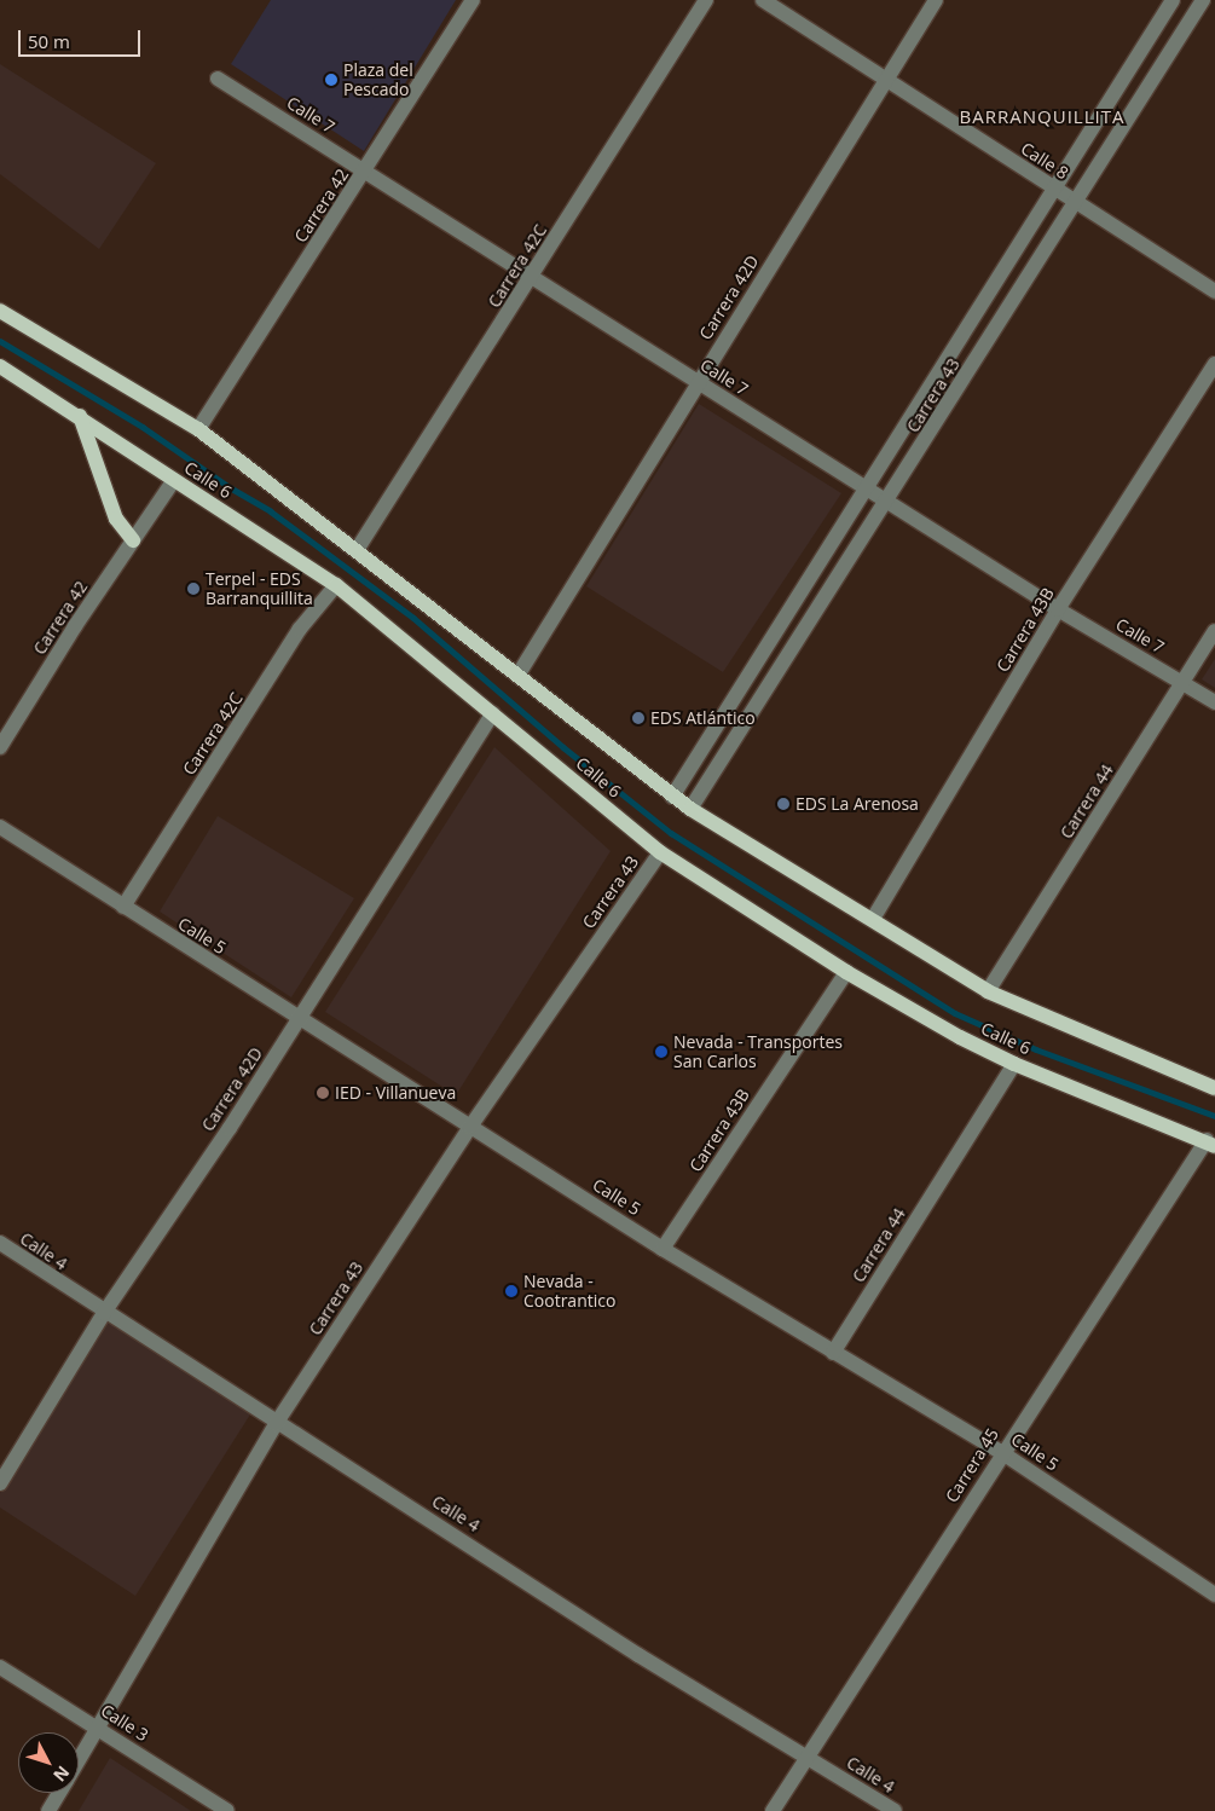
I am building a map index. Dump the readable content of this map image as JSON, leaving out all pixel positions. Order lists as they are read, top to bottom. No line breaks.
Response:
{"streets":{"main road":["Calle 6"],"street":["Calle 7","Calle 8","Carrera 42","Carrera 42C","Carrera 42D","Carrera 43","Carrera 43B","Carrera 44","Calle 5","Calle 4","Carrera 45","Calle 3"]},"crossings":[["Calle 7","Carrera 42"],["Calle 7","Carrera 42C"],["Calle 7","Carrera 42D"],["Calle 7","Carrera 43"],["Calle 7","Carrera 43B"],["Calle 7","Carrera 44"],["Calle 8","Carrera 42D"],["Calle 8","Carrera 43"],["Carrera 42","Calle 6"],["Carrera 42C","Calle 6"],["Carrera 42C","Calle 5"],["Carrera 42D","Calle 6"],["Carrera 42D","Calle 5"],["Carrera 42D","Calle 4"],["Carrera 43","Calle 6"],["Carrera 43","Calle 5"],["Carrera 43","Calle 4"],["Carrera 43","Calle 3"],["Calle 6","Carrera 43B"],["Calle 6","Carrera 44"],["Calle 6","Carrera 45"],["Carrera 43B","Calle 5"],["Carrera 44","Calle 5"],["Calle 5","Carrera 45"],["Calle 4","Carrera 45"]],"districts":["BARRANQUILLITA"],"places":["Plaza del Pescado","Terpel - EDS Barranquillita","EDS Atlántico","EDS La Arenosa","Nevada - Transportes San Carlos","IED - Villanueva","Nevada - Cootrantico"],"scale_bar":"50 m","north":"bottom right"}
